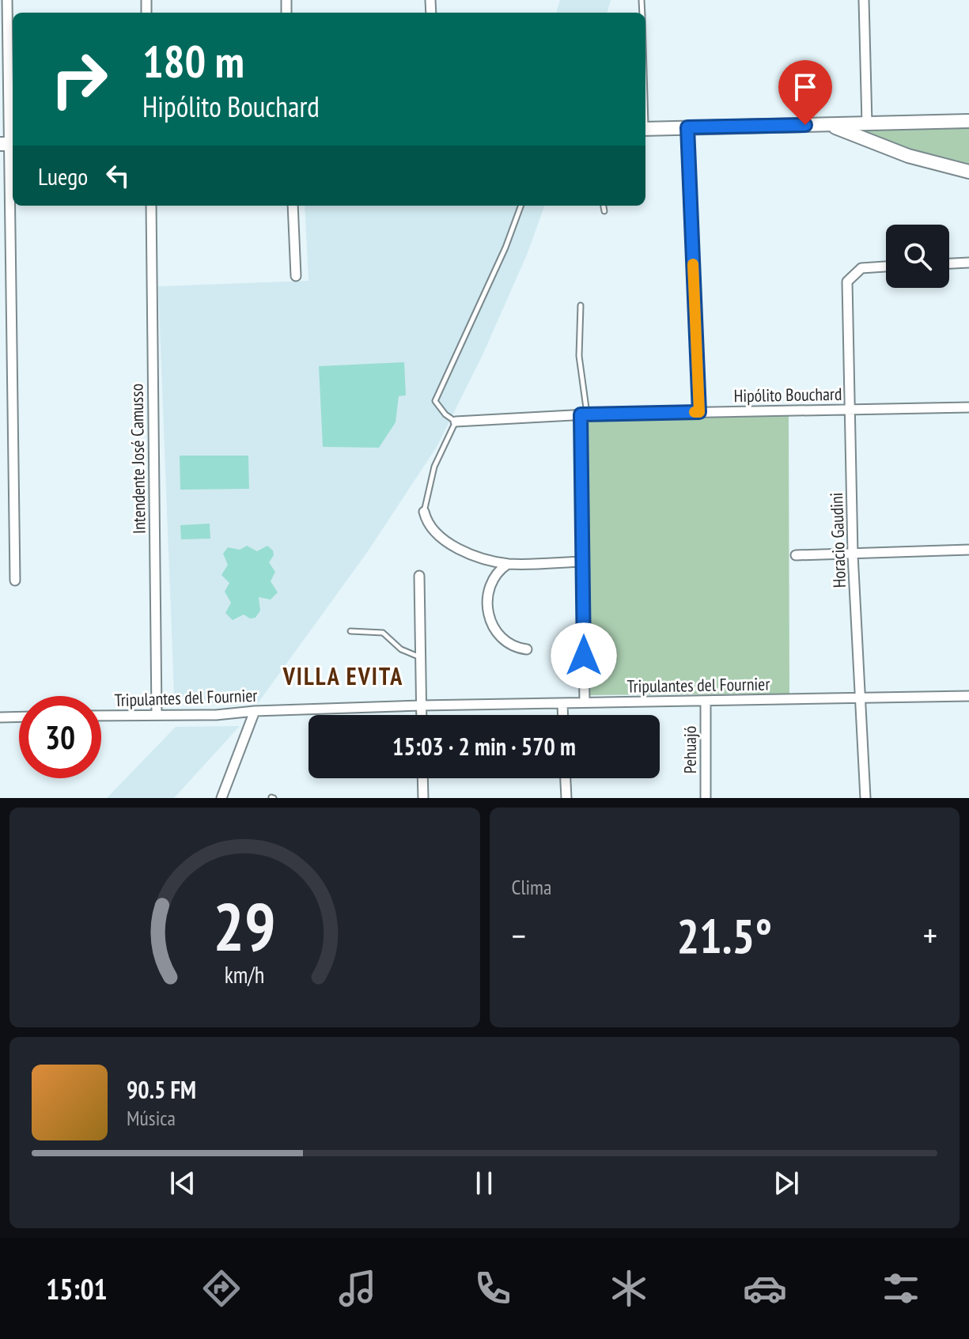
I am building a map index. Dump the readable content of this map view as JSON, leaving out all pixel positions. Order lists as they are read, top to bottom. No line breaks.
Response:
{"streets":{"street":["Hipólito Bouchard","Intendente José Camusso","Horacio Gaudini","Tripulantes del Fournier","Pehuajó"]},"crossings":[["Hipólito Bouchard","Horacio Gaudini"],["Intendente José Camusso","Tripulantes del Fournier"],["Horacio Gaudini","Tripulantes del Fournier"],["Tripulantes del Fournier","Pehuajó"]],"districts":["VILLA EVITA"],"page":{"turn":["180 m","Hipólito Bouchard"],"then":"Luego","limit":"30","trip":"15:03 · 2 min · 570 m","tile":"Clima","heat":["−","21.5°","+"],"song":["90.5 FM","Música"],"tabs":"15:01","gauge":["29","km/h"]}}
